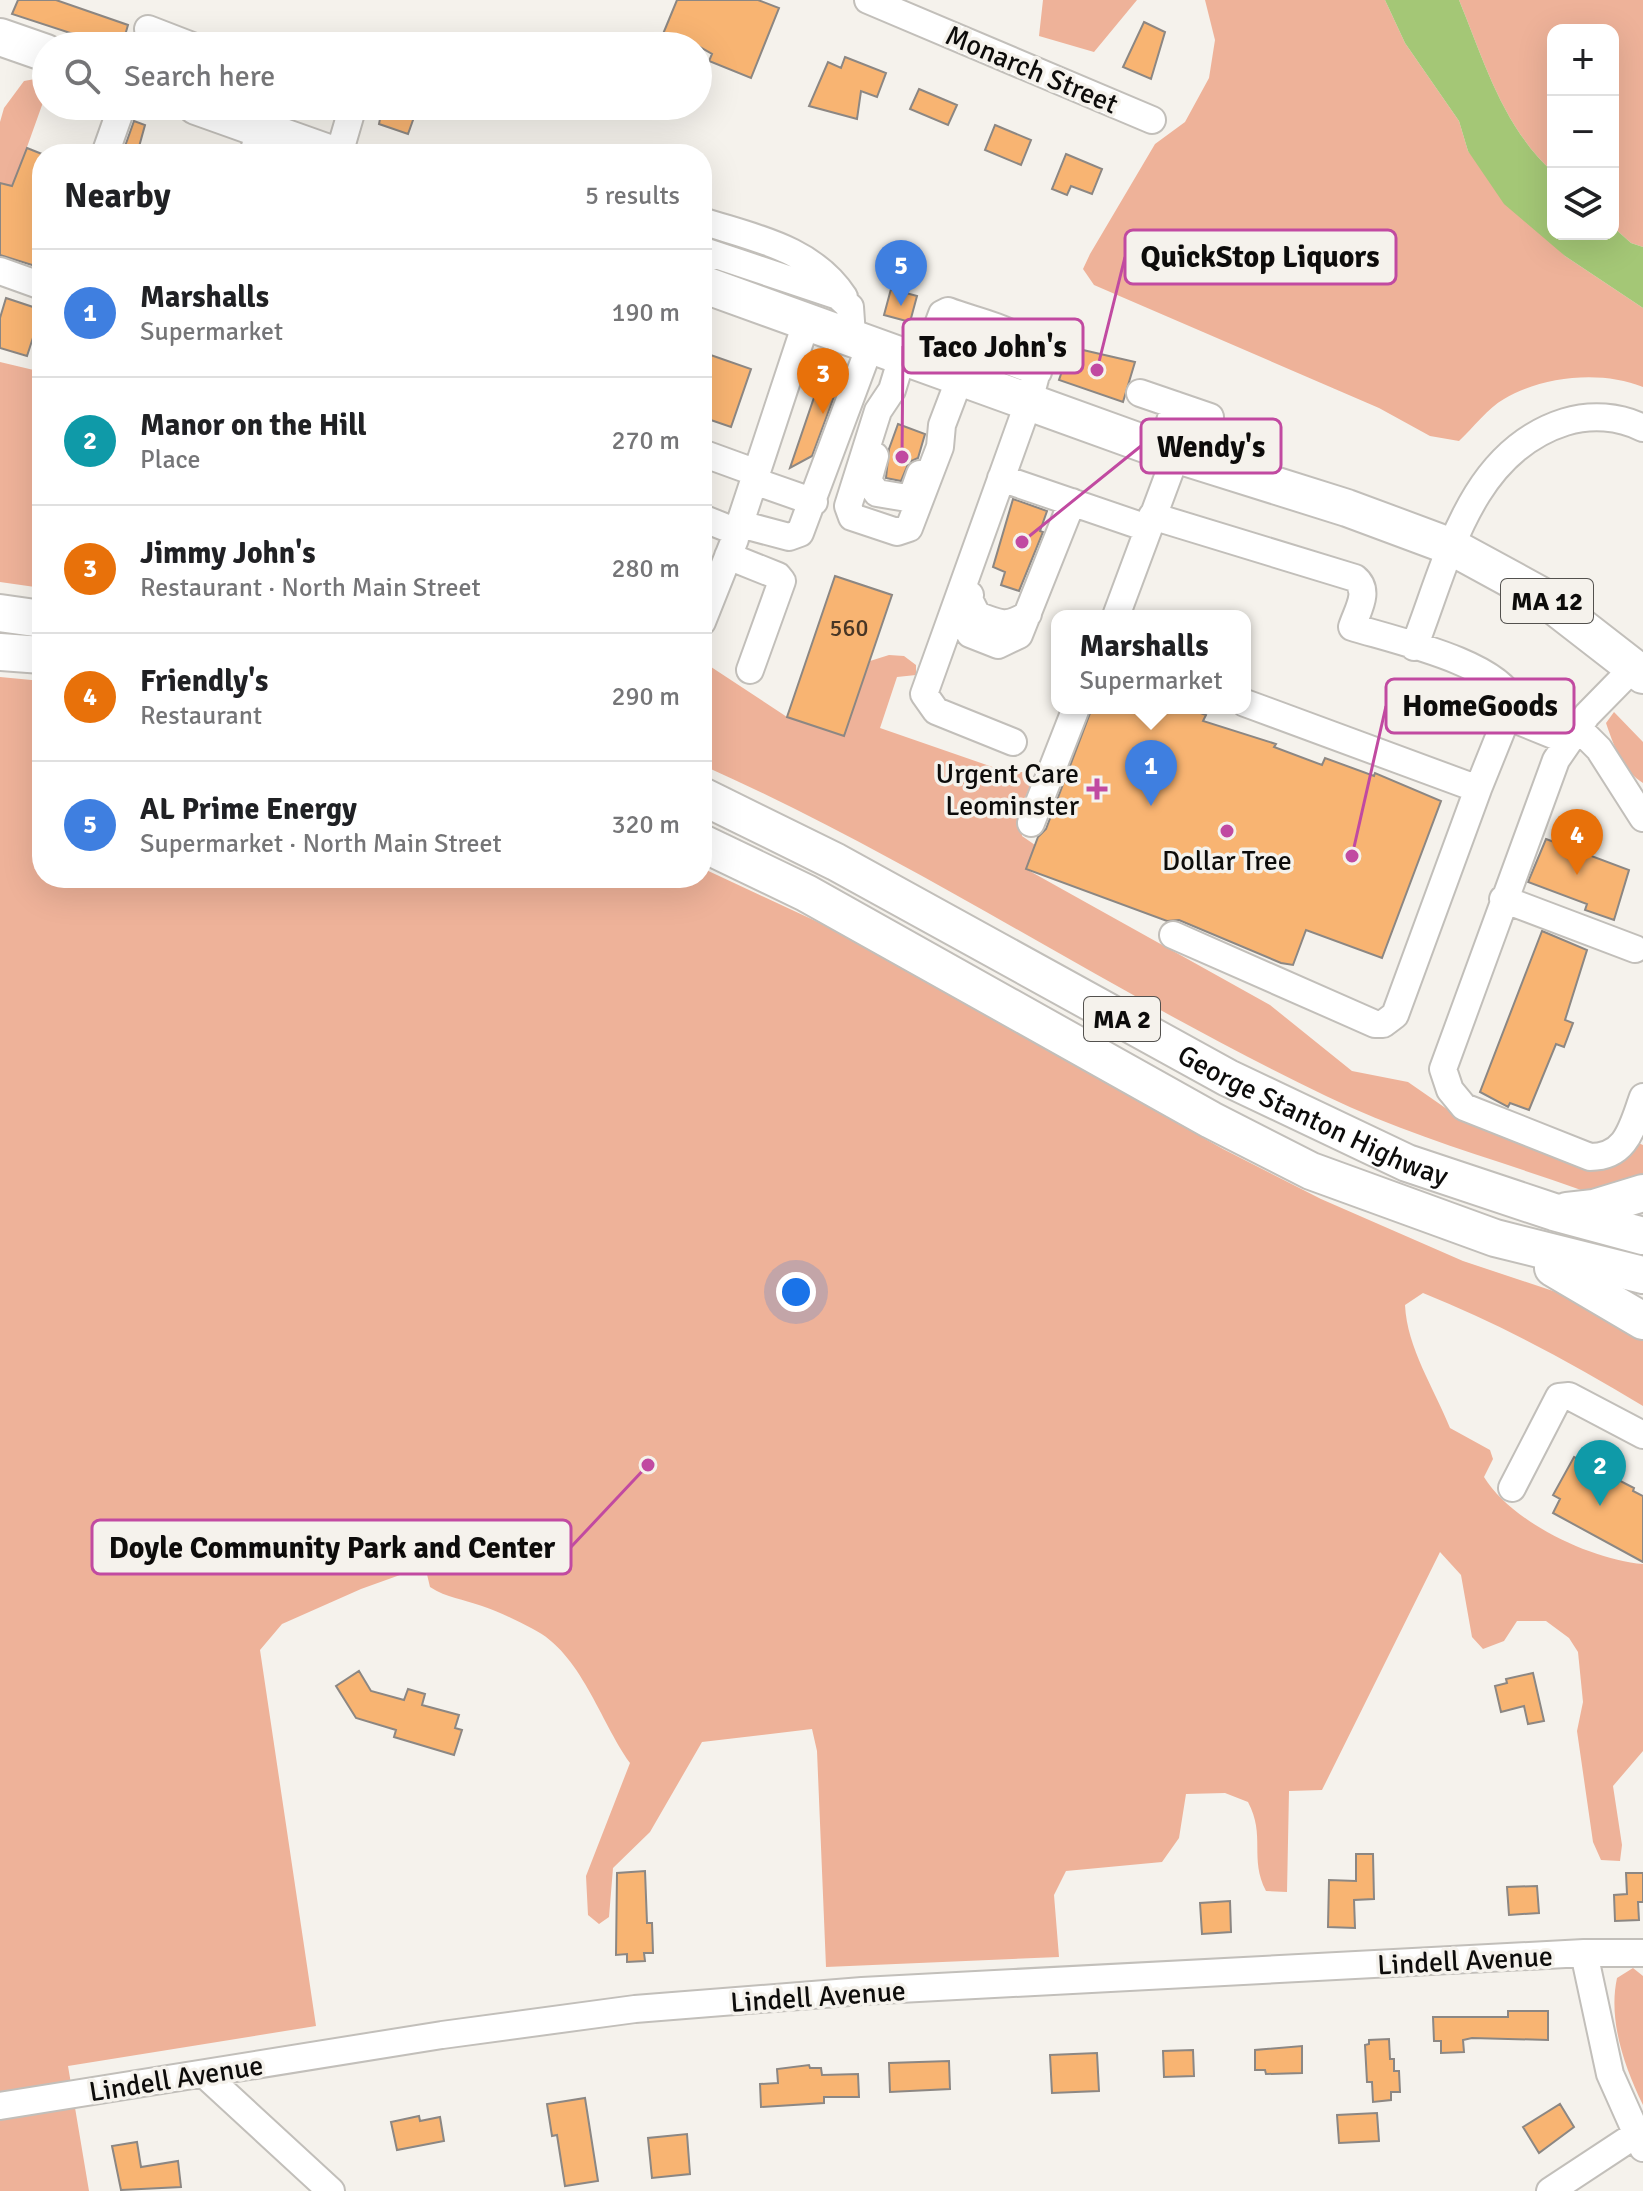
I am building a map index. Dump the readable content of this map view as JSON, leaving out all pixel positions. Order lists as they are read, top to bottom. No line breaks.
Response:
{"streets":{"highway":["MA 12","MA 2","George Stanton Highway"],"street":["Monarch Street","Lindell Avenue"]},"places":{"other":["QuickStop Liquors","Taco John's","Wendy's","Dollar Tree","HomeGoods","Doyle Community Park and Center"],"health":["Urgent Care Leominster"]},"house_numbers":["560"],"page":{"map_buttons":["+","−"],"search":"Search here","heading":["Nearby","5 results"],"pins":["5","3","1","4","2"],"list":[{"mark":"1","name":"Marshalls","note":"Supermarket","value":"190 m"},{"mark":"2","name":"Manor on the Hill","note":"Place","value":"270 m"},{"mark":"3","name":"Jimmy John's","note":"Restaurant · North Main Street","value":"280 m"},{"mark":"4","name":"Friendly's","note":"Restaurant","value":"290 m"},{"mark":"5","name":"AL Prime Energy","note":"Supermarket · North Main Street","value":"320 m"}],"popup":["Marshalls","Supermarket"]}}
